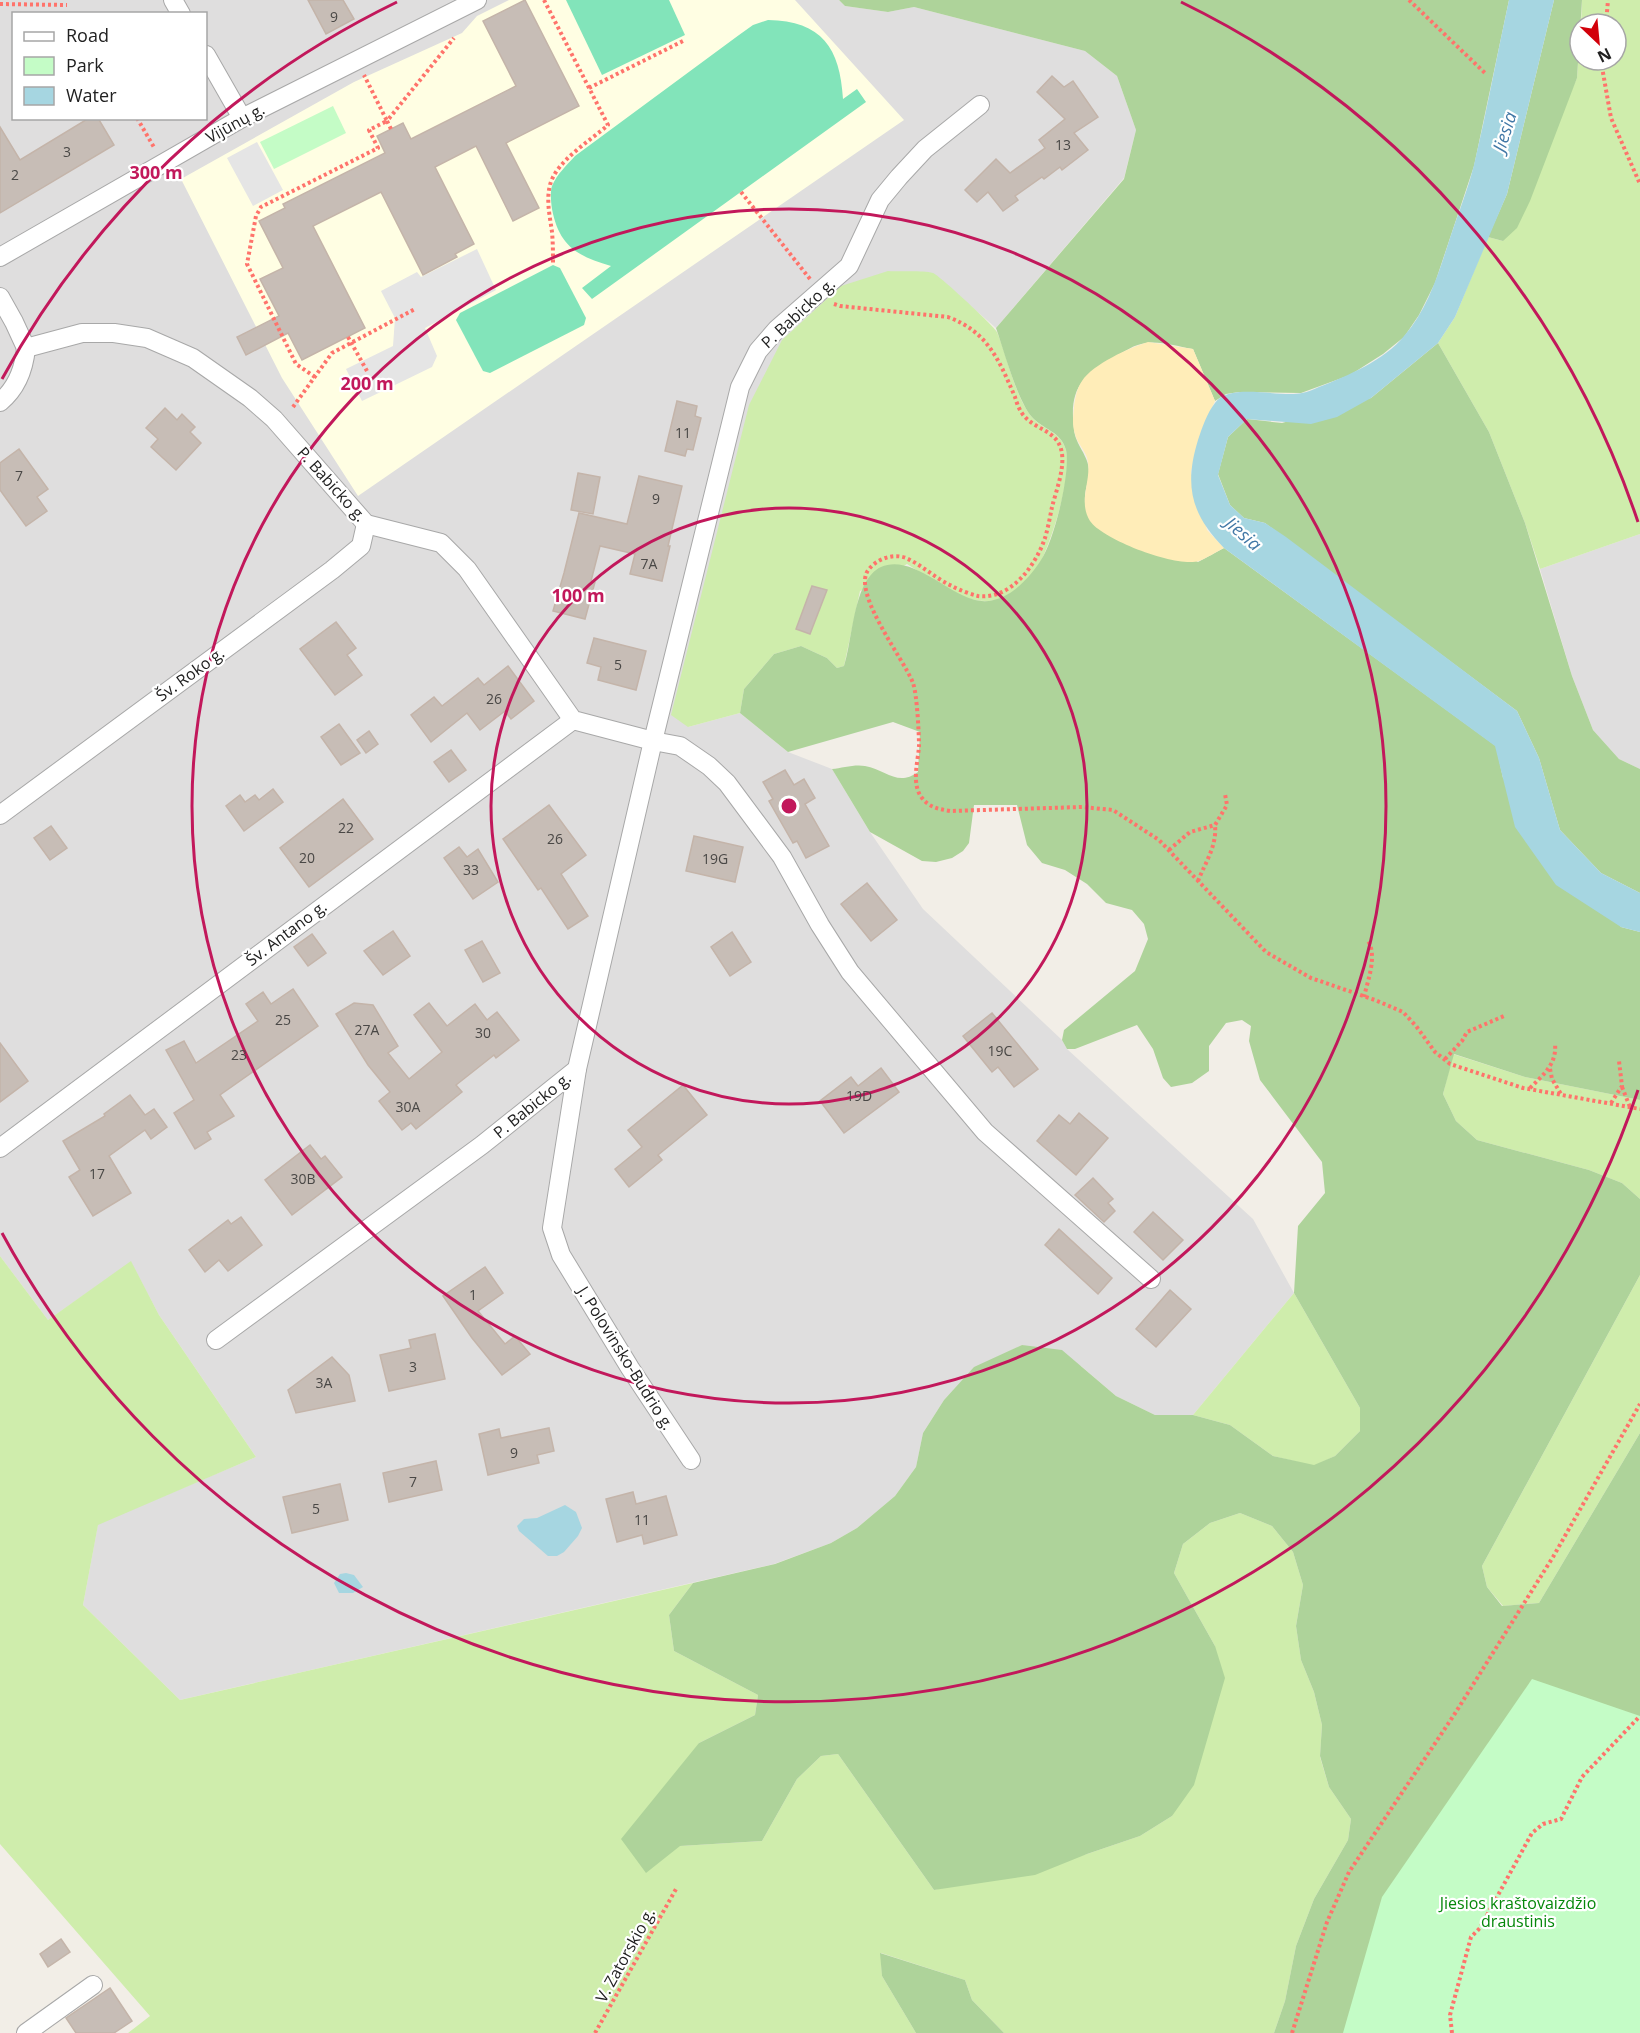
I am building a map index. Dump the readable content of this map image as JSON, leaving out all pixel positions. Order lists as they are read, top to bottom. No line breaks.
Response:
{"streets":{"street":["Vijūnų g.","P. Babicko g.","Šv. Roko g.","Šv. Antano g.","J. Polovinsko-Budrio g."],"path":["V. Zatorskio g."]},"crossings":[["P. Babicko g.","Šv. Roko g."],["P. Babicko g.","Šv. Antano g."],["P. Babicko g.","J. Polovinsko-Budrio g."]],"water":["Jiesia"],"parks":["Jiesios kraštovaizdžio draustinis"],"house_numbers":["9","13","3","2","11","7","9","7A","5","26","22","26","20","19G","33","25","27A","30","19C","23","19D","30A","17","30B","1","3","3A","9","7","5","11"],"legend":["Road","Park","Water"],"north":"bottom right","rings":["300 m","200 m","100 m"]}
